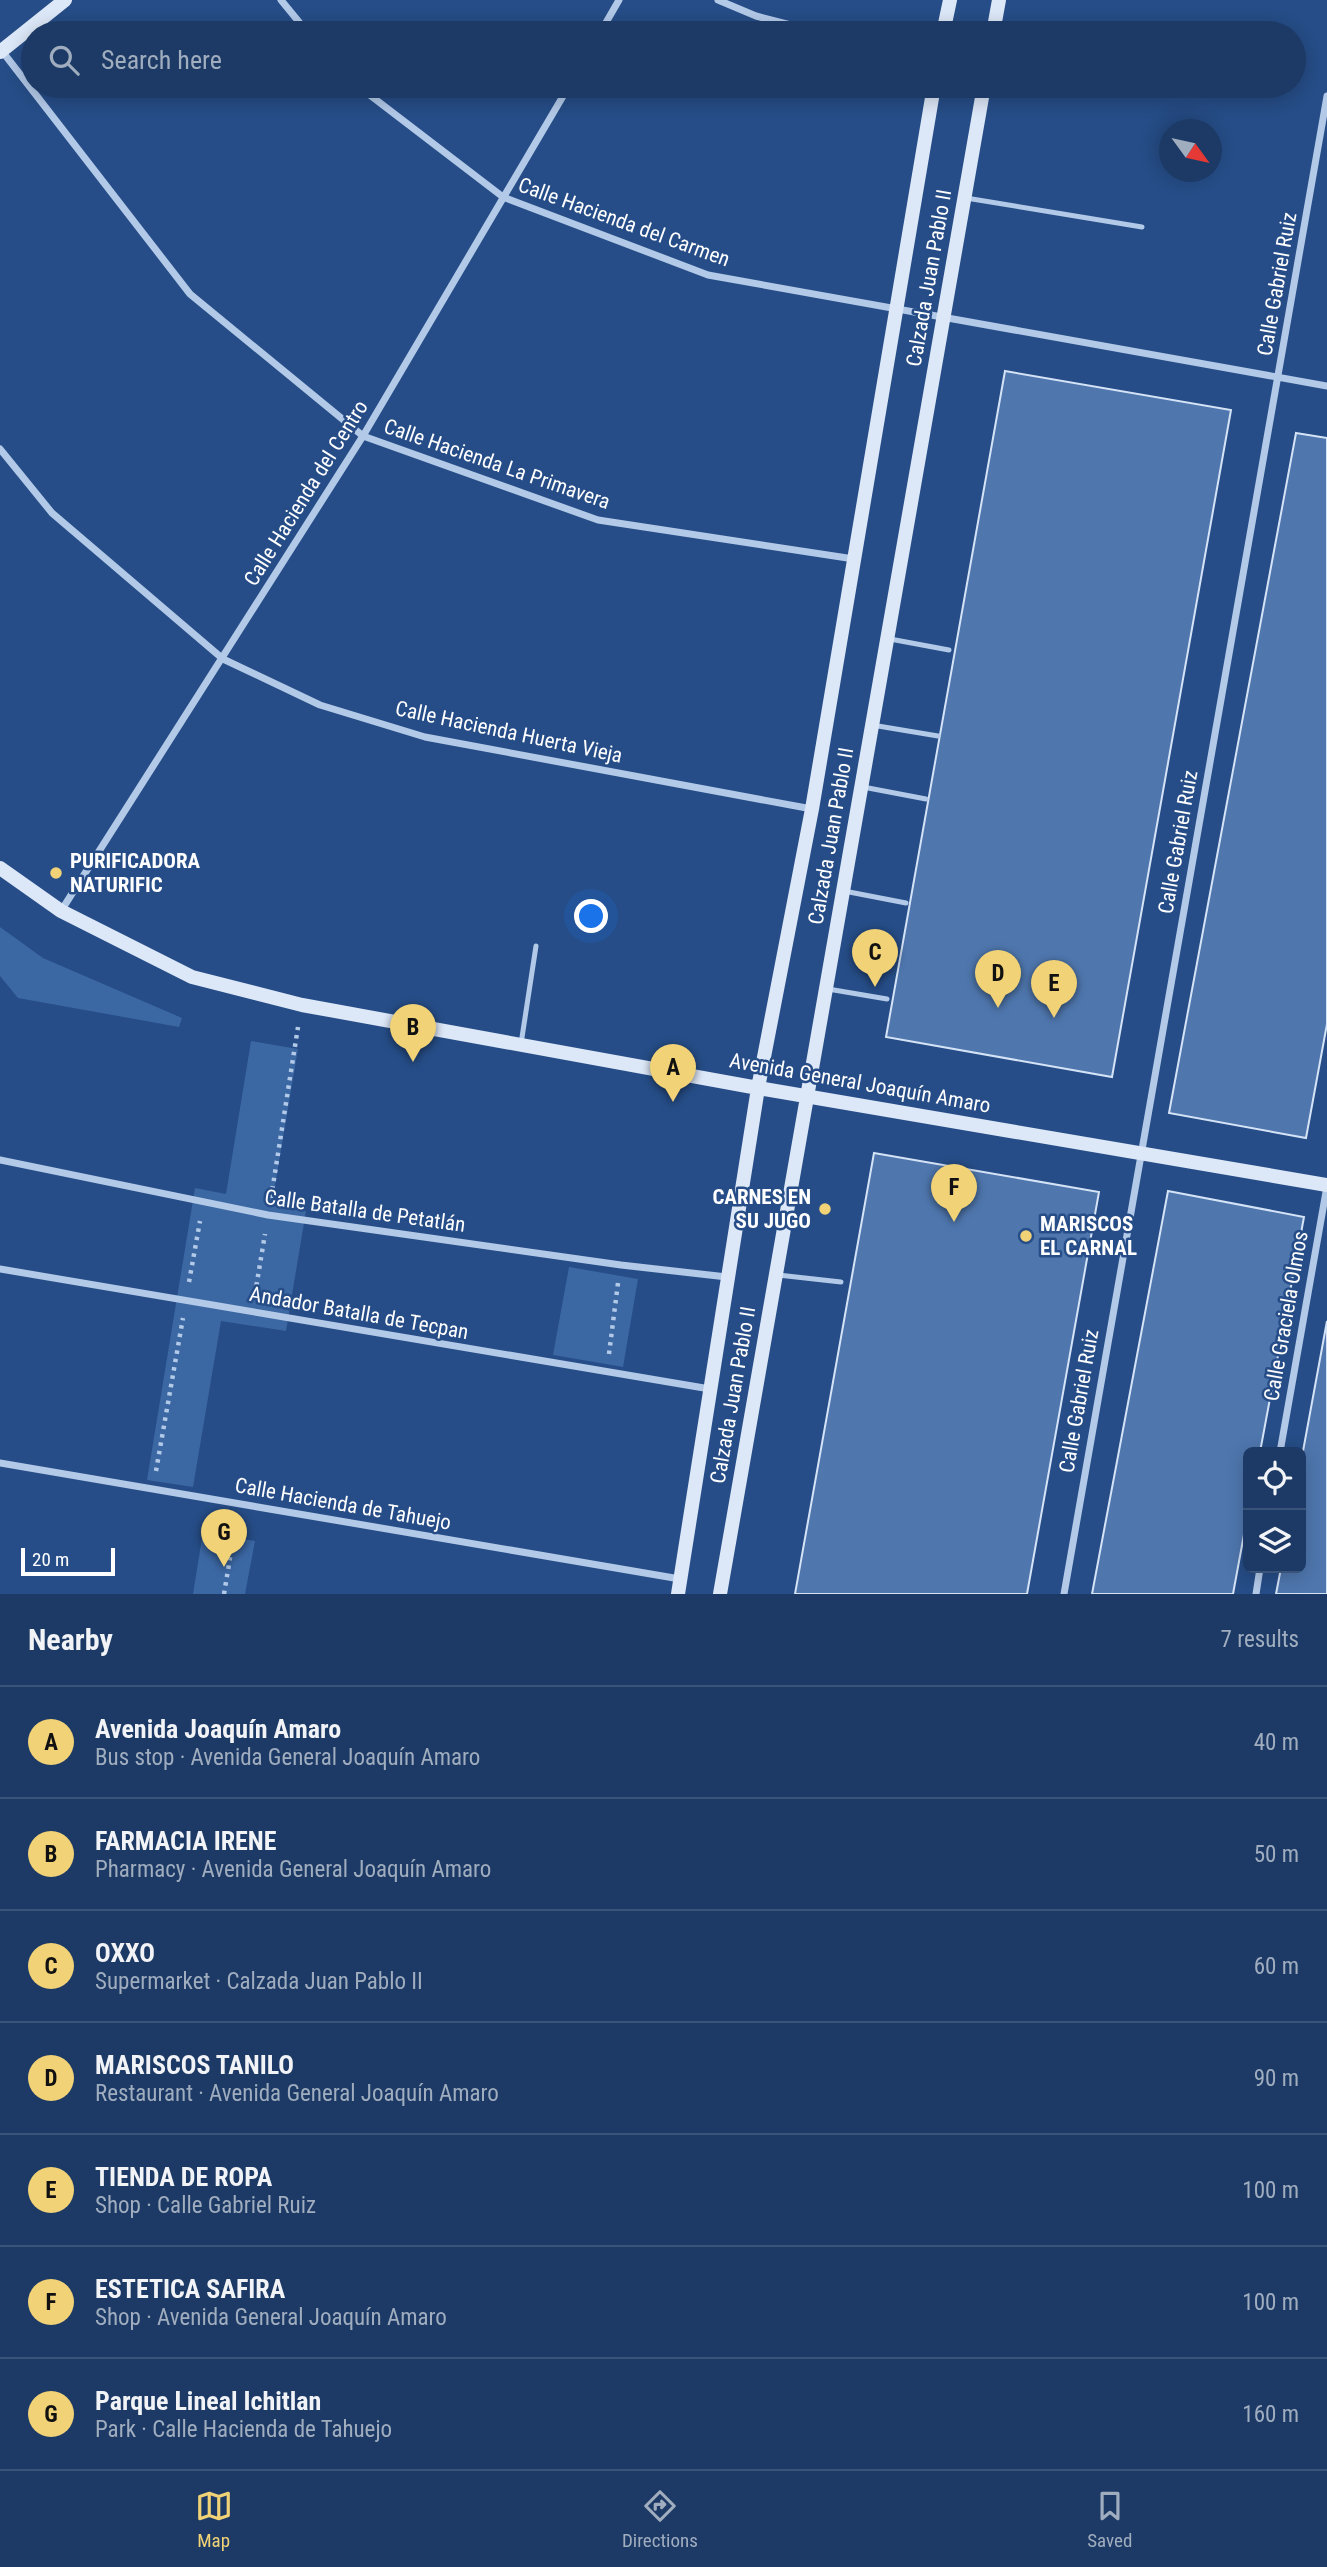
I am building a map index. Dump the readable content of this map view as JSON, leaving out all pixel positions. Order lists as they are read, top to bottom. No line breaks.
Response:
{"streets":{"main road":["Calzada Juan Pablo II","Avenida General Joaquín Amaro"],"street":["Calle Hacienda del Carmen","Calle Gabriel Ruiz","Calle Hacienda La Primavera","Calle Hacienda del Centro","Calle Hacienda Huerta Vieja","Calle Batalla de Petatlán","Andador Batalla de Tecpan","Calle Graciela Olmos","Calle Hacienda de Tahuejo"]},"crossings":[["Calle Hacienda del Carmen","Calzada Juan Pablo II"],["Calle Hacienda del Carmen","Calle Gabriel Ruiz"],["Calle Hacienda del Carmen","Calle Hacienda del Centro"],["Calzada Juan Pablo II","Calle Hacienda La Primavera"],["Calzada Juan Pablo II","Calle Hacienda Huerta Vieja"],["Calzada Juan Pablo II","Avenida General Joaquín Amaro"],["Calzada Juan Pablo II","Calle Batalla de Petatlán"],["Calzada Juan Pablo II","Andador Batalla de Tecpan"],["Calzada Juan Pablo II","Calle Hacienda de Tahuejo"],["Calle Gabriel Ruiz","Avenida General Joaquín Amaro"],["Calle Hacienda La Primavera","Calle Hacienda del Centro"],["Calle Hacienda del Centro","Calle Hacienda Huerta Vieja"],["Calle Hacienda del Centro","Avenida General Joaquín Amaro"],["Avenida General Joaquín Amaro","Calle Graciela Olmos"]],"places":["PURIFICADORA NATURIFIC","CARNES EN SU JUGO","MARISCOS EL CARNAL"],"scale_bar":"20 m","north":"bottom right","page":{"search":"Search here","pins":["C","D","E","B","A","F","G"],"scale":"20 m","heading":["Nearby","7 results"],"list":[{"mark":"A","name":"Avenida Joaquín Amaro","note":"Bus stop · Avenida General Joaquín Amaro","value":"40 m"},{"mark":"B","name":"FARMACIA IRENE","note":"Pharmacy · Avenida General Joaquín Amaro","value":"50 m"},{"mark":"C","name":"OXXO","note":"Supermarket · Calzada Juan Pablo II","value":"60 m"},{"mark":"D","name":"MARISCOS TANILO","note":"Restaurant · Avenida General Joaquín Amaro","value":"90 m"},{"mark":"E","name":"TIENDA DE ROPA","note":"Shop · Calle Gabriel Ruiz","value":"100 m"},{"mark":"F","name":"ESTETICA SAFIRA","note":"Shop · Avenida General Joaquín Amaro","value":"100 m"},{"mark":"G","name":"Parque Lineal Ichitlan","note":"Park · Calle Hacienda de Tahuejo","value":"160 m"}],"nav":["Map","Directions","Saved"]}}
